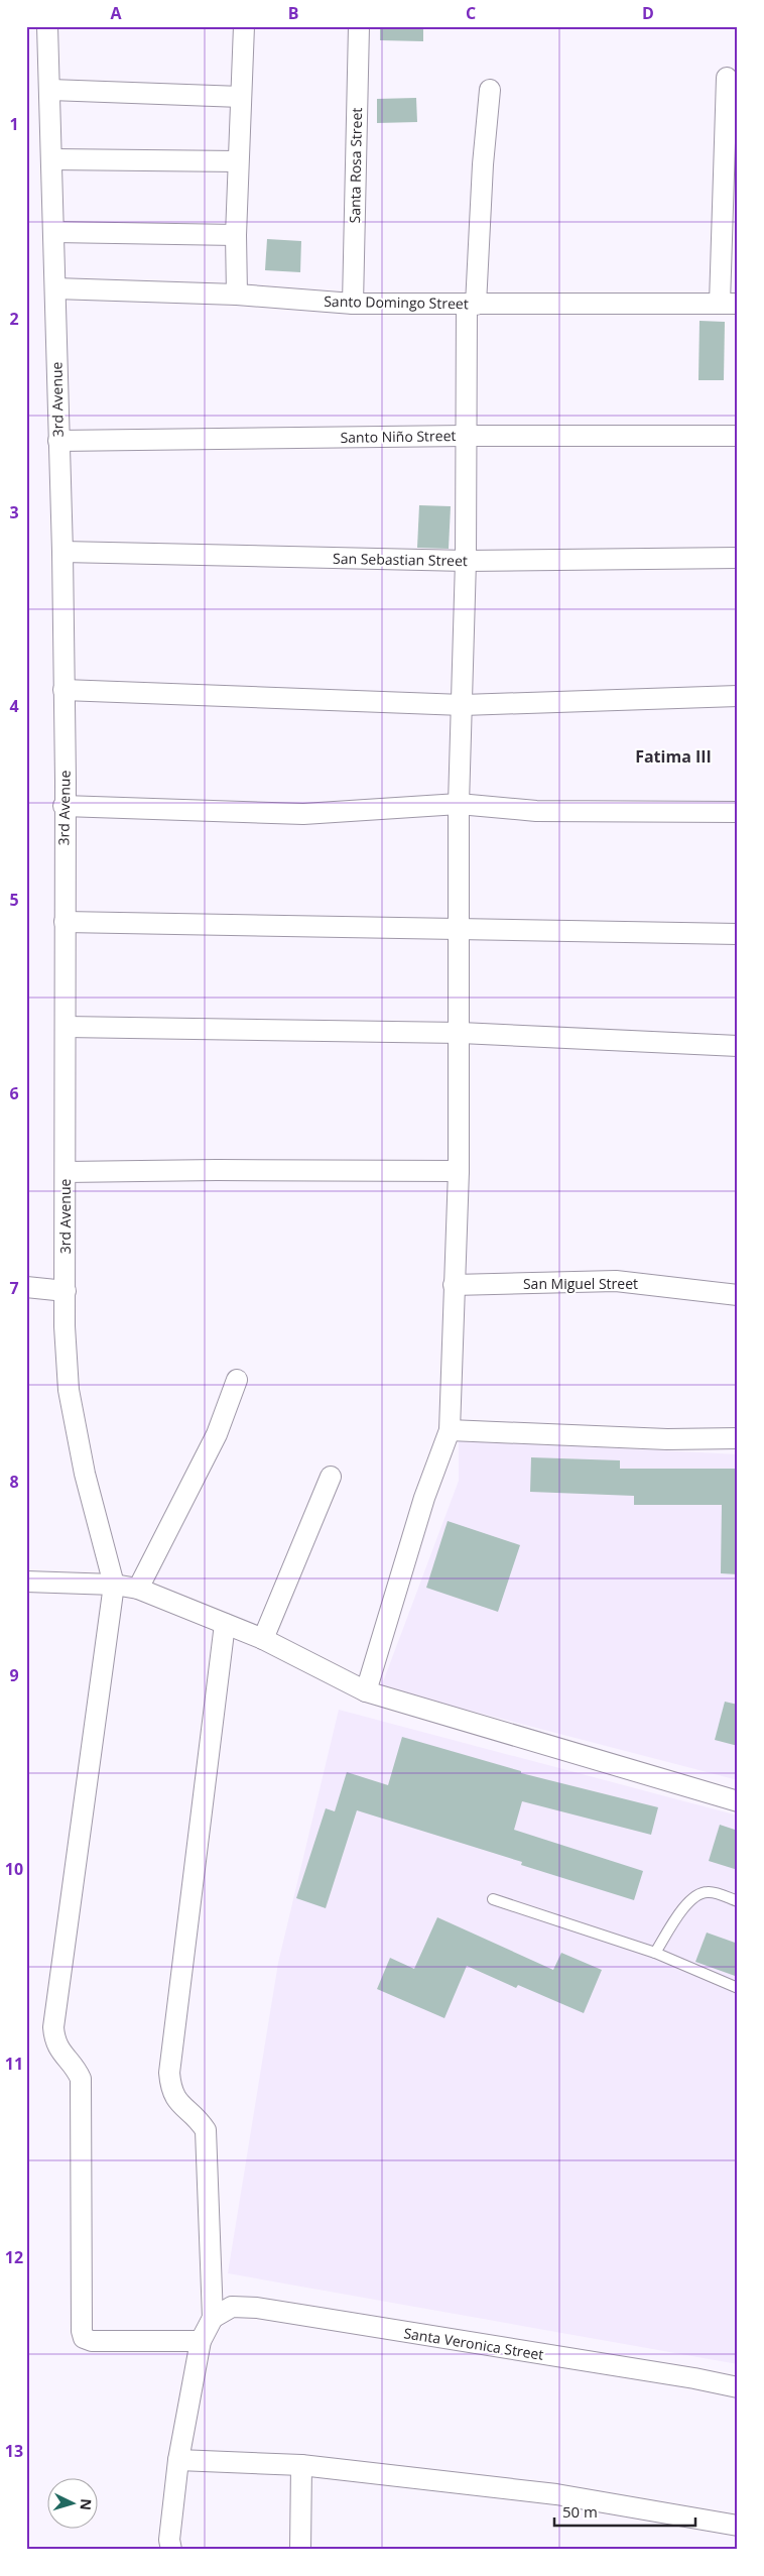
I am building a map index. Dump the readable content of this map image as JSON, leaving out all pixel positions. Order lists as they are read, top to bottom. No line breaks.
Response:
{"streets":{"street":["Santa Rosa Street","Santo Domingo Street","3rd Avenue","Santo Niño Street","San Sebastian Street","San Miguel Street","Santa Veronica Street"]},"crossings":[["Santa Rosa Street","Santo Domingo Street"],["Santo Domingo Street","3rd Avenue"],["3rd Avenue","Santo Niño Street"],["3rd Avenue","San Sebastian Street"]],"districts":["Fatima III"],"scale_bar":"50 m","north":"right","grid":{"columns":["A","B","C","D"],"rows":["1","2","3","4","5","6","7","8","9","10","11","12","13"]}}
